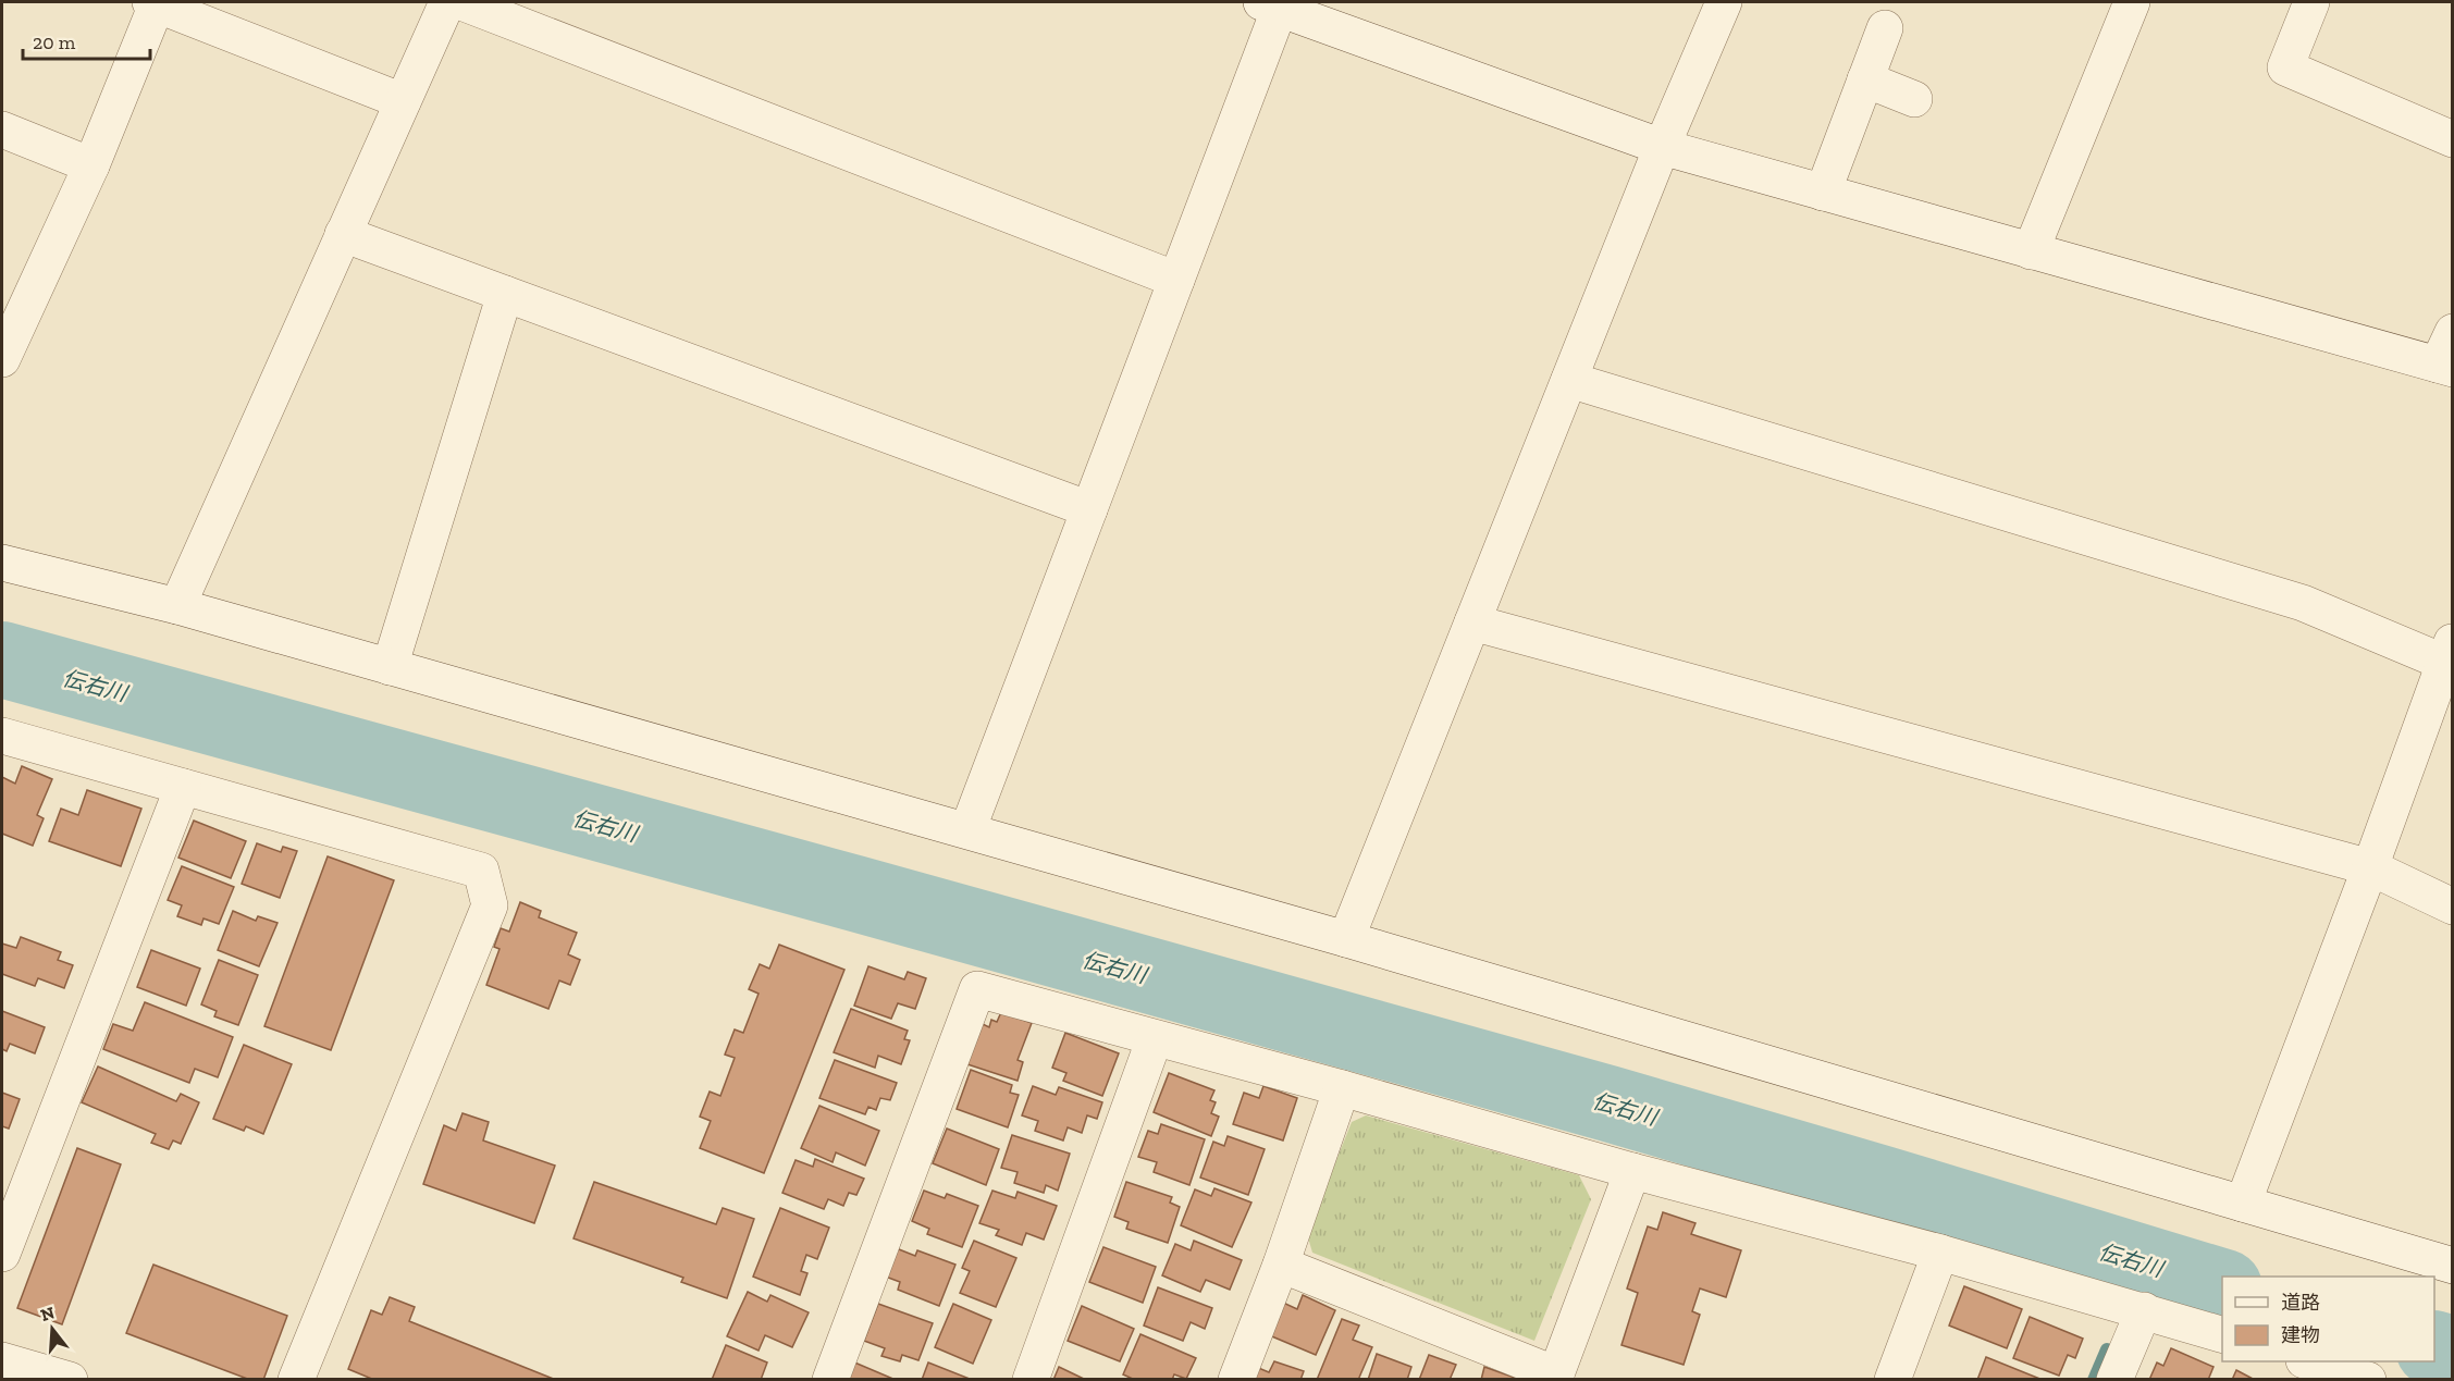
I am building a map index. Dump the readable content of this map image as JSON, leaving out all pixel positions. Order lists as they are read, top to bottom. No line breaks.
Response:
{"water":["伝右川"],"legend":["道路","建物"],"scale_bar":"20 m","north":"top"}
